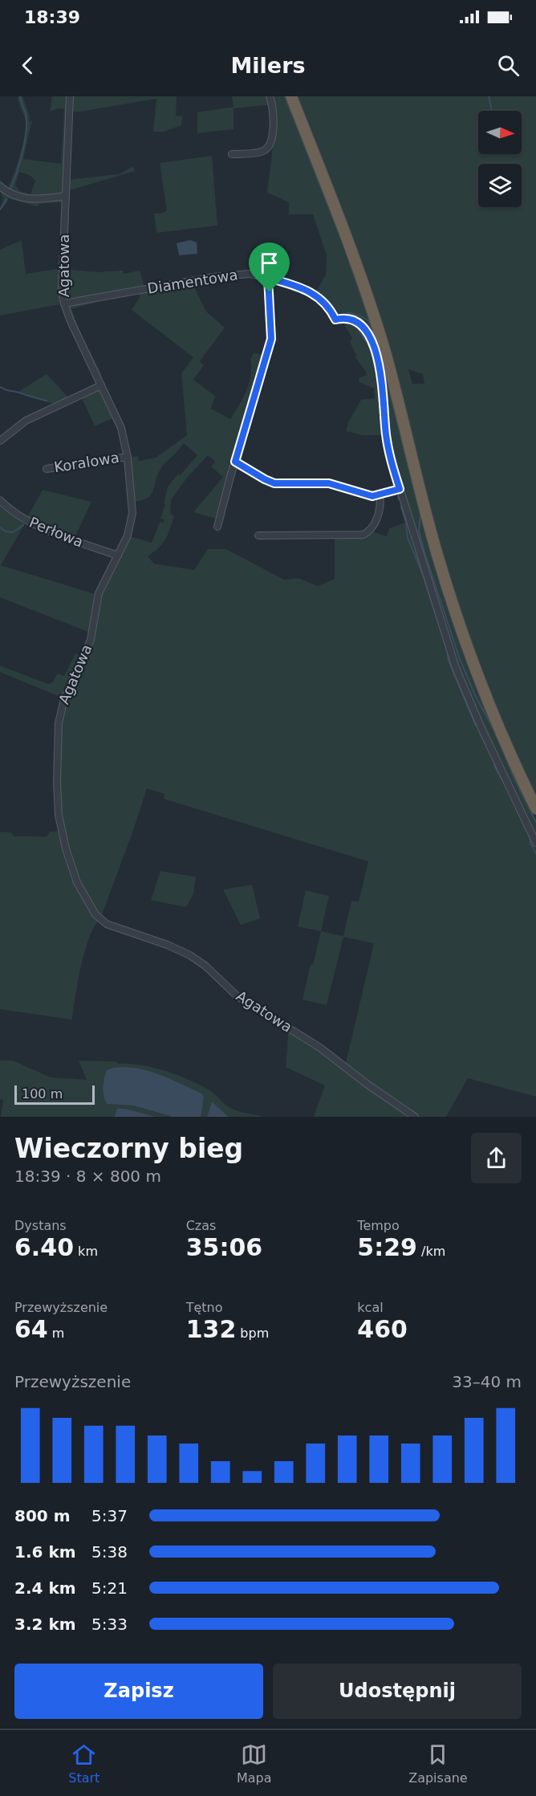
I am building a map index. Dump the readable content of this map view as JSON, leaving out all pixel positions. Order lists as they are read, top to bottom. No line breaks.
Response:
{"streets":{"street":["Agatowa","Diamentowa","Koralowa","Perłowa"]},"crossings":[["Agatowa","Diamentowa"],["Agatowa","Koralowa"],["Agatowa","Perłowa"]],"scale_bar":"100 m","north":"right","page":{"status":"18:39","header":"Milers","scale":"100 m","heading":["Wieczorny bieg","18:39 · 8 × 800 m"],"stats":[["Dystans","6.40 km"],["Czas","35:06"],["Tempo","5:29 /km"],["Przewyższenie","64 m"],["Tętno","132 bpm"],["kcal","460"]],"chart":["Przewyższenie","33–40 m"],"list":[{"name":"800 m","note":"5:37"},{"name":"1.6 km","note":"5:38"},{"name":"2.4 km","note":"5:21"},{"name":"3.2 km","note":"5:33"}],"buttons":["Zapisz","Udostępnij"],"tabs":["Start","Mapa","Zapisane"]}}
